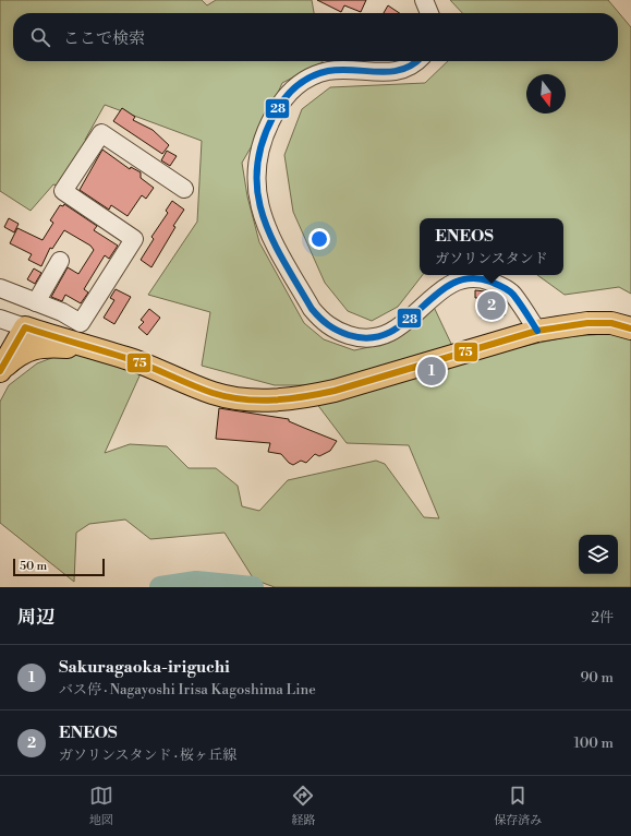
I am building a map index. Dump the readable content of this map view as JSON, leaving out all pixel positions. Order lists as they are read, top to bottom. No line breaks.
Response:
{"lines":["transit line 28","transit line 75"],"scale_bar":"50 m","north":"bottom","page":{"search":"ここで検索","popup":["ENEOS","ガソリンスタンド"],"pins":["2","1"],"scale":"50 m","heading":["周辺","2件"],"list":[{"mark":"1","name":"Sakuragaoka-iriguchi","note":"バス停 · Nagayoshi Irisa Kagoshima Line","value":"90 m"},{"mark":"2","name":"ENEOS","note":"ガソリンスタンド · 桜ヶ丘線","value":"100 m"}],"nav":["地図","経路","保存済み"]}}
